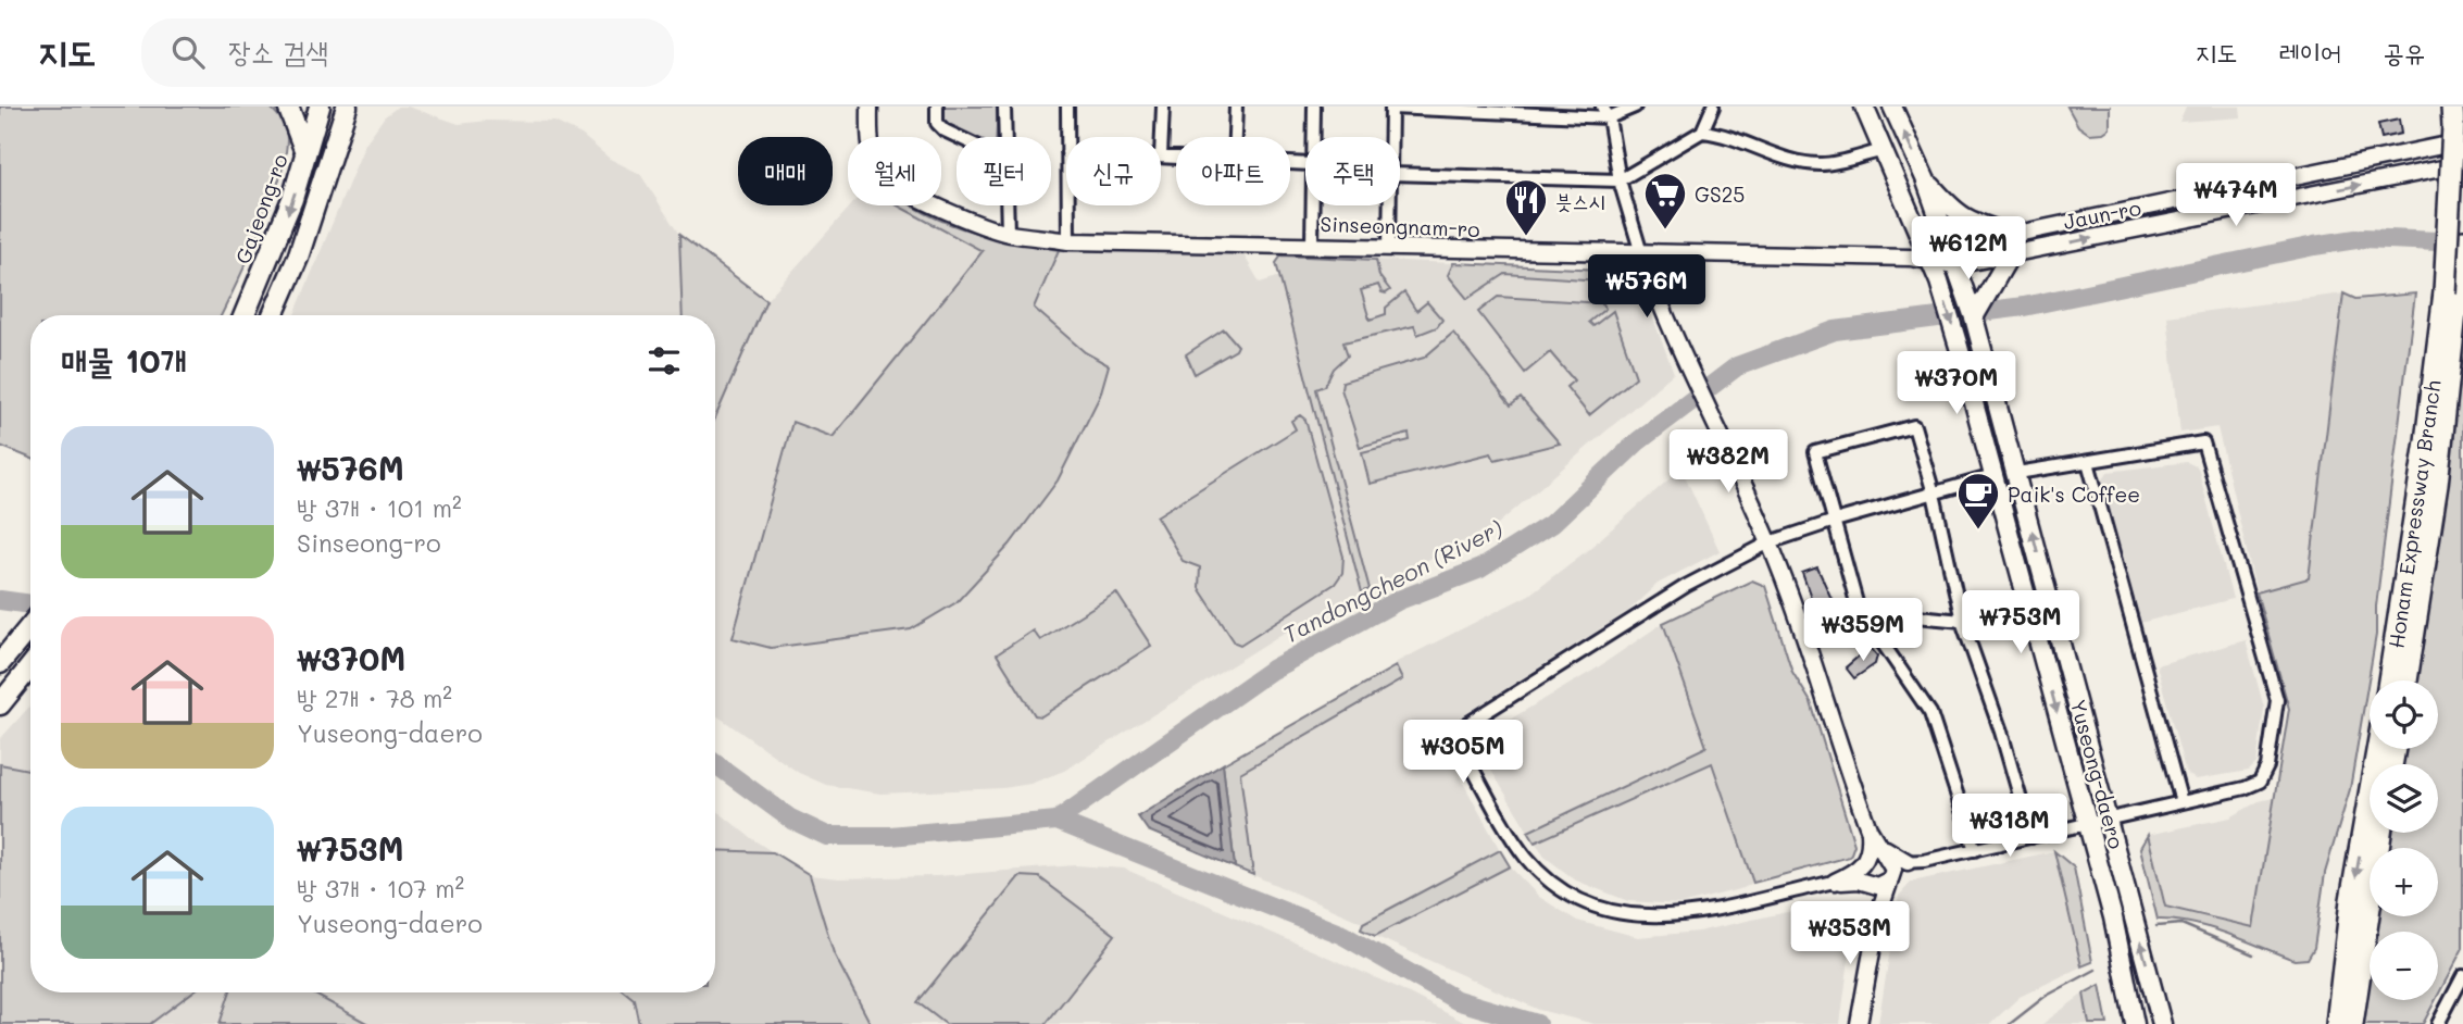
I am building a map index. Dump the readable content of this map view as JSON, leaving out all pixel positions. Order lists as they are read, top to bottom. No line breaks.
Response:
{"streets":{"highway":["Honam Expressway Branch"],"main road":["Gajeong-ro","Yuseong-daero"],"street":["Jaun-ro","Sinseongnam-ro"]},"crossings":[["Jaun-ro","Sinseongnam-ro"],["Jaun-ro","Honam Expressway Branch"],["Jaun-ro","Yuseong-daero"],["Sinseongnam-ro","Yuseong-daero"]],"water":["Tandongcheon (River)"],"places":{"supermarket":["GS25"],"restaurant":["븟스시"],"cafe":["Paik's Coffee"]},"page":{"header":"지도","search":"장소 검색","nav":["지도","레이어","공유"],"chip":["매매","월세","필터","신규","아파트","주택"],"price":["₩474M","₩612M","₩576M","₩370M","₩382M","₩753M","₩359M","₩305M","₩318M","₩353M"],"heading":"매물 10개","list":[{"name":"₩576M","note":"방 3개 · 101 m² · Sinseong-ro"},{"name":"₩370M","note":"방 2개 · 78 m² · Yuseong-daero"},{"name":"₩753M","note":"방 3개 · 107 m² · Yuseong-daero"}],"map_buttons":["+","−"]}}
